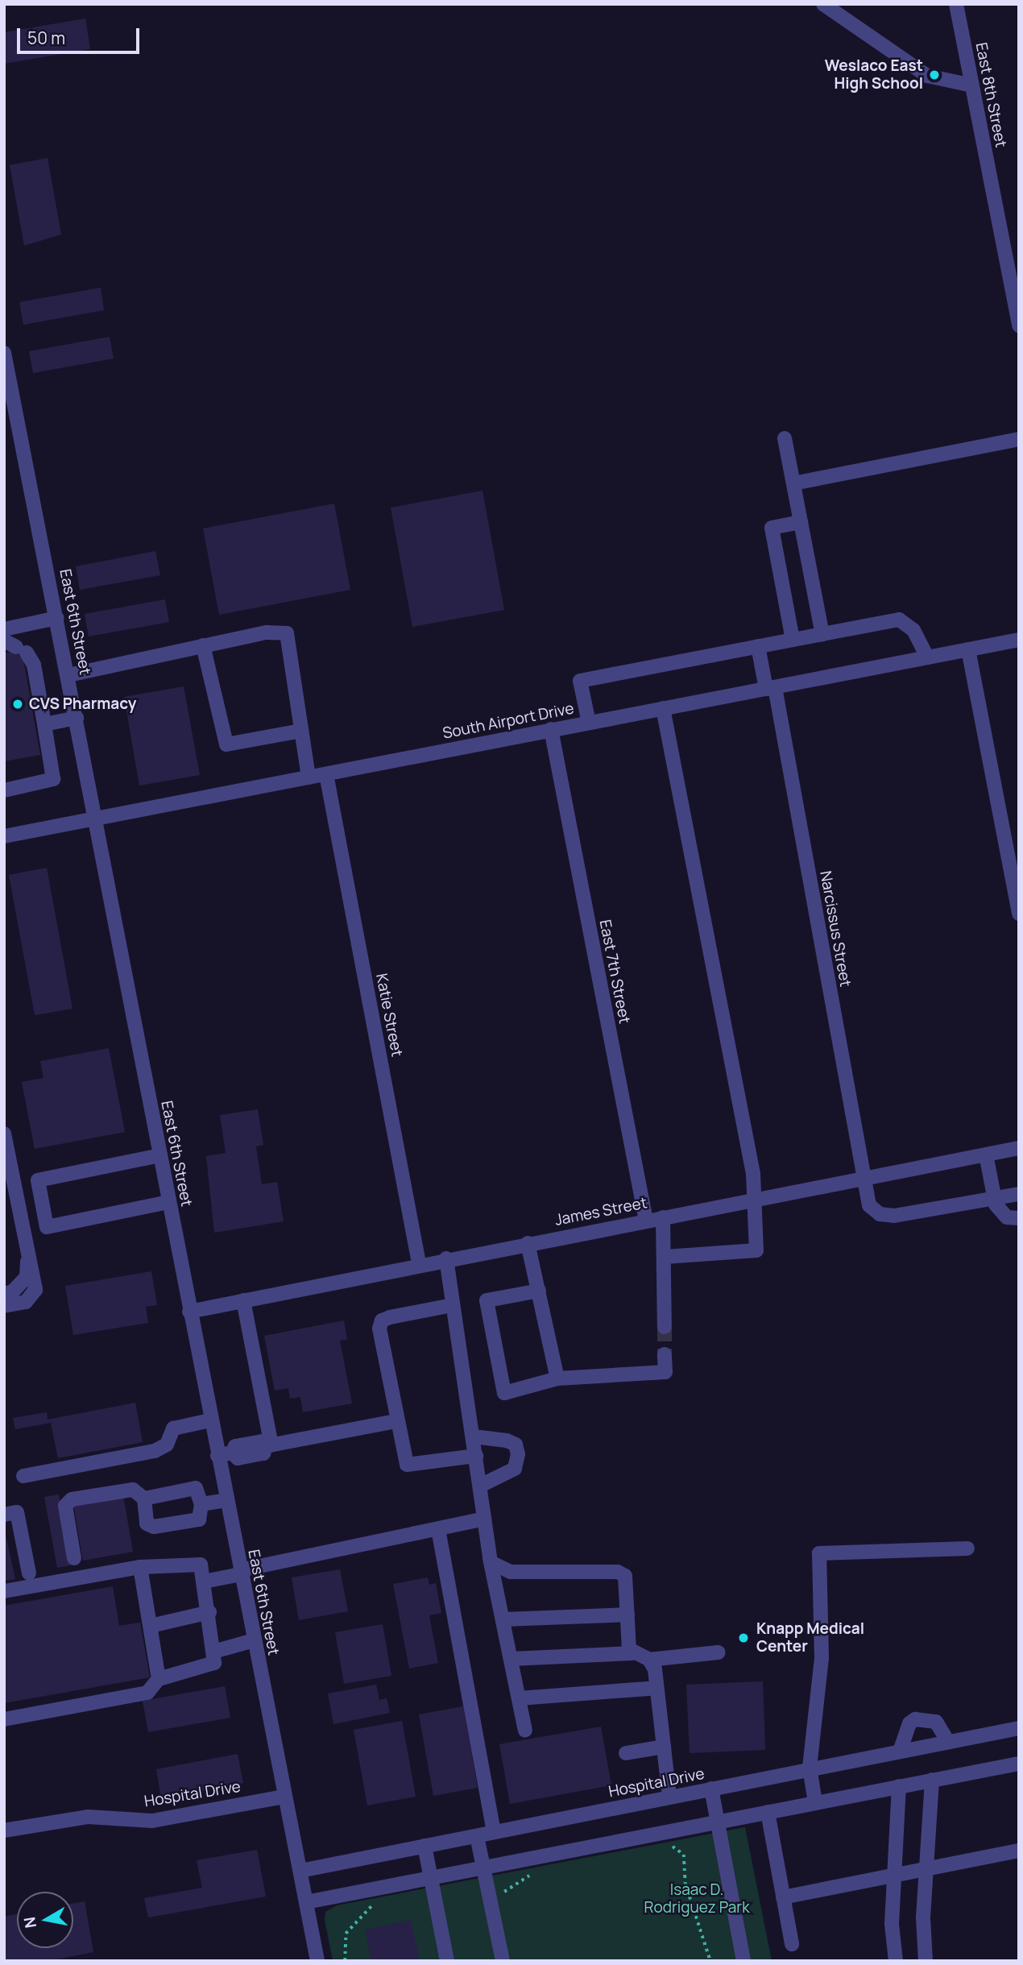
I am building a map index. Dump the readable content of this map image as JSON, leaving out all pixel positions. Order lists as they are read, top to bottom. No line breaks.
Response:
{"streets":{"street":["East 8th Street","East 6th Street","South Airport Drive","Narcissus Street","East 7th Street","Katie Street","James Street","Hospital Drive"]},"crossings":[["East 6th Street","South Airport Drive"],["East 6th Street","James Street"],["East 6th Street","Hospital Drive"],["South Airport Drive","Narcissus Street"],["South Airport Drive","East 7th Street"],["South Airport Drive","Katie Street"],["Narcissus Street","James Street"],["East 7th Street","James Street"],["Katie Street","James Street"]],"parks":["Isaac D. Rodriguez Park"],"places":["Weslaco East High School","CVS Pharmacy","Knapp Medical Center"],"scale_bar":"50 m","north":"left"}
